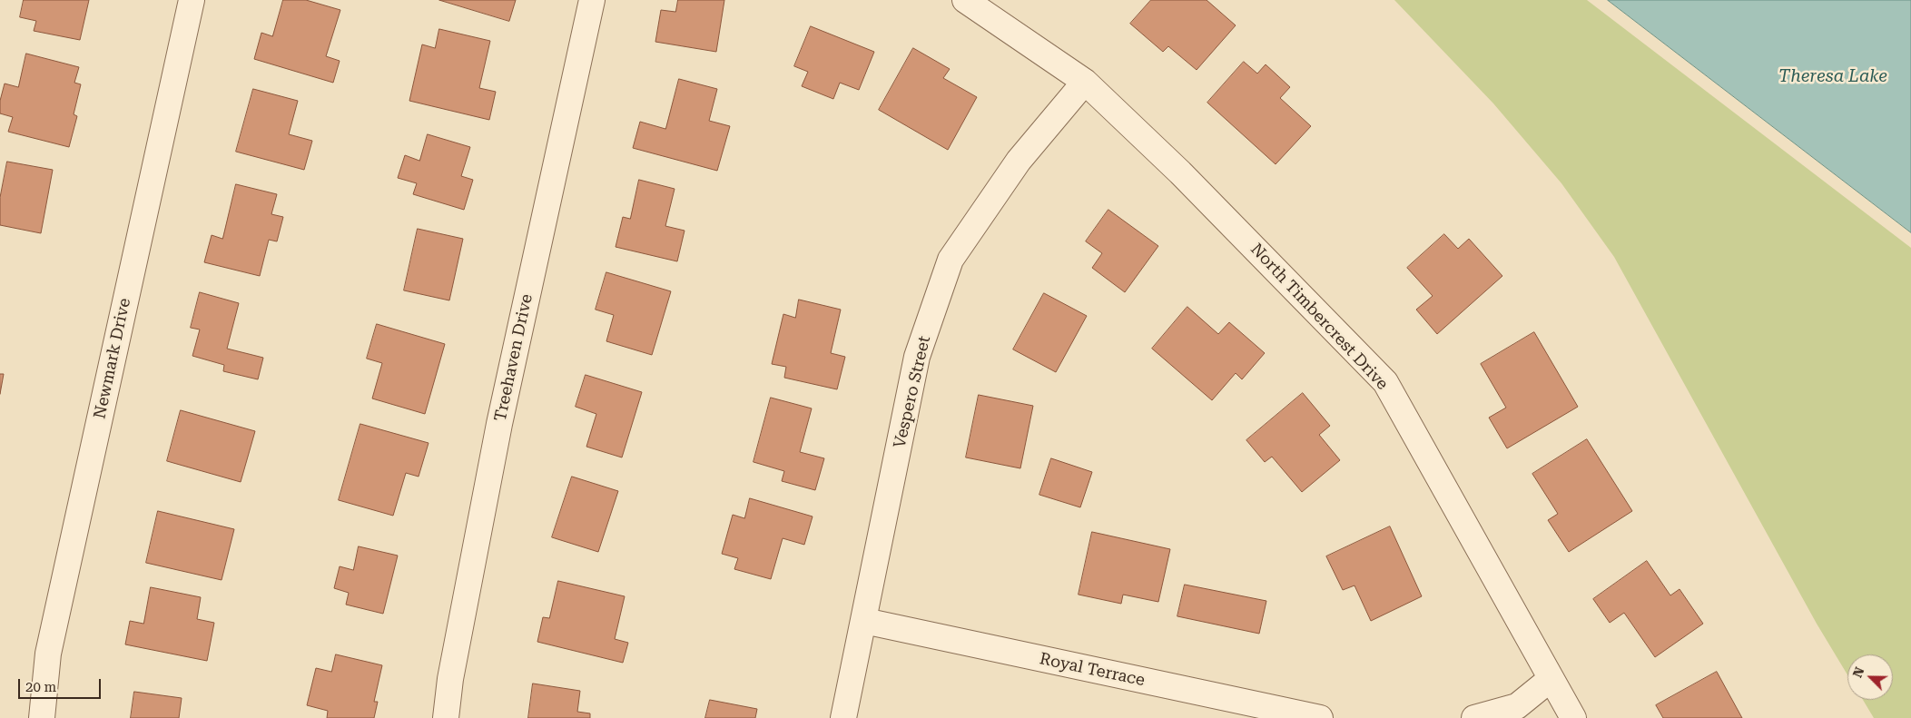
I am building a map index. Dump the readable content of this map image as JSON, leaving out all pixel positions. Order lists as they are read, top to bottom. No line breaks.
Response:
{"streets":{"street":["North Timbercrest Drive","Treehaven Drive","Newmark Drive","Vespero Street","Royal Terrace"]},"crossings":[["North Timbercrest Drive","Vespero Street"],["Vespero Street","Royal Terrace"]],"water":["Theresa Lake"],"scale_bar":"20 m","north":"top left"}
